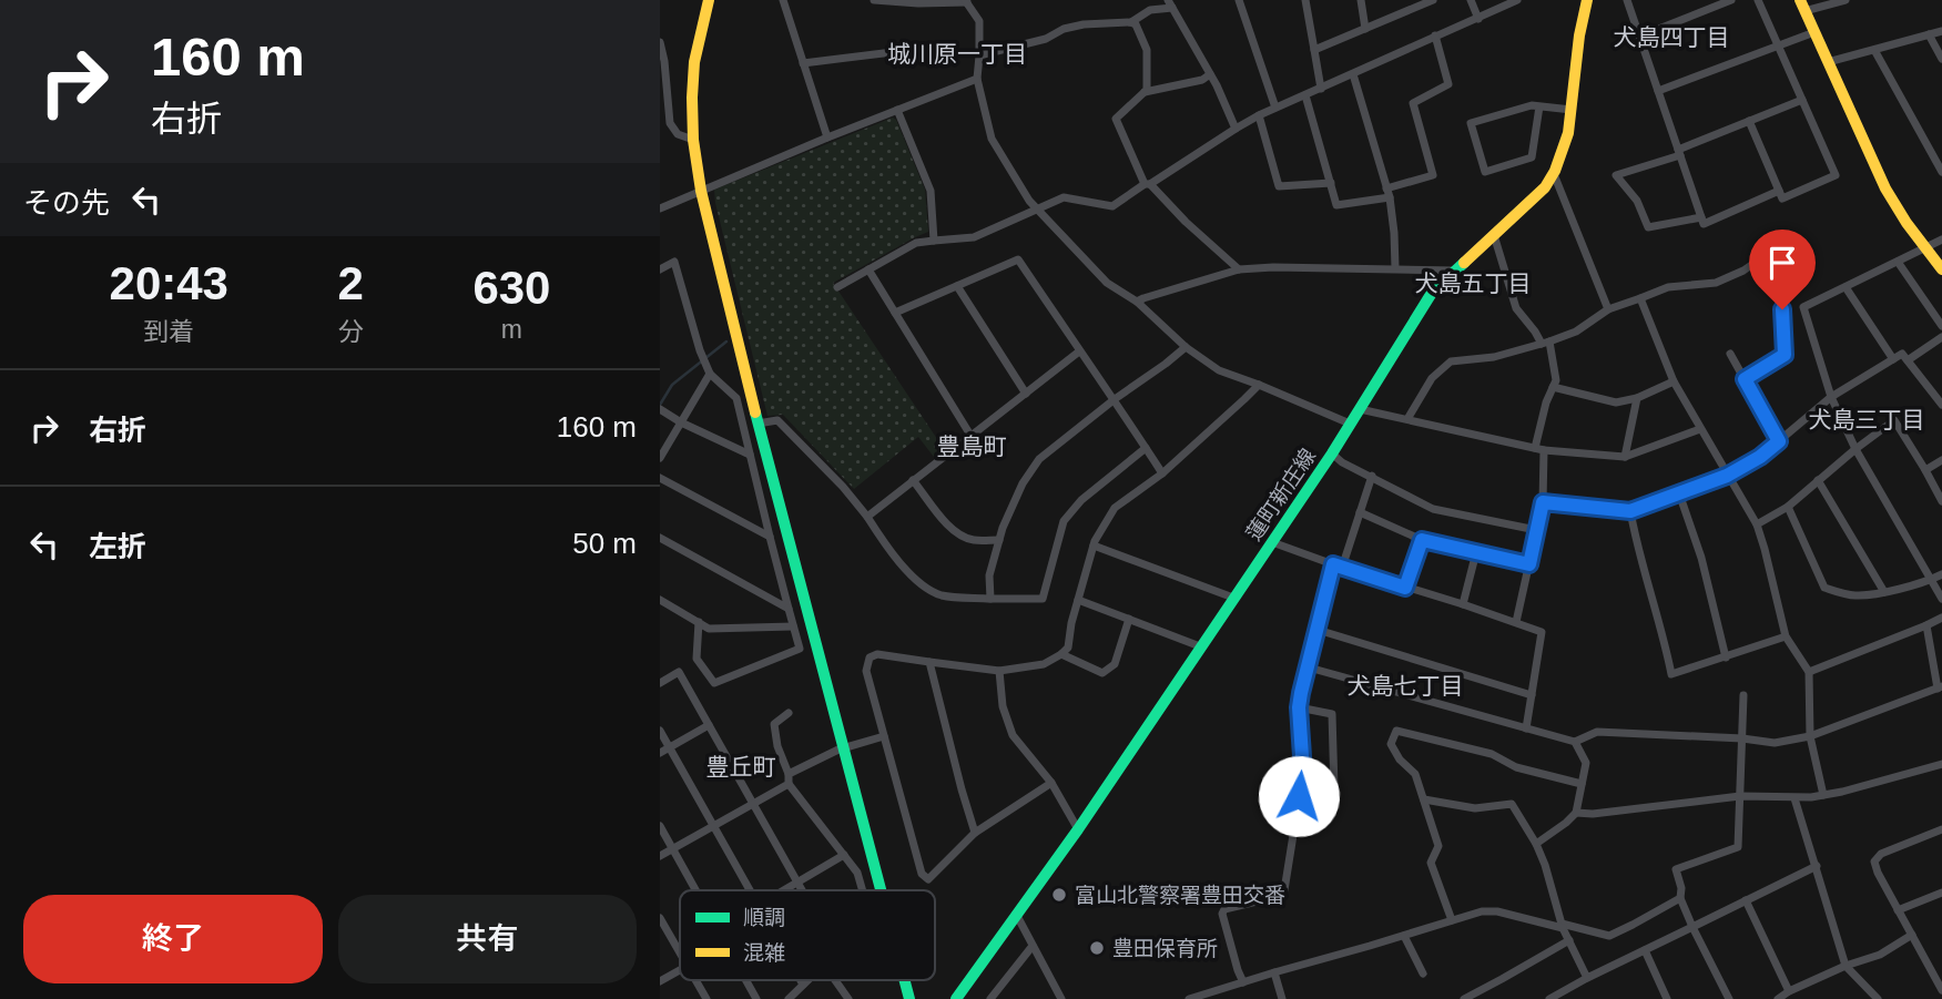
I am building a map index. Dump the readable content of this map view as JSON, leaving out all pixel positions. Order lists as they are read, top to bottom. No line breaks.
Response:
{"streets":{"street":["蓮町新庄線"]},"districts":["犬島四丁目","城川原一丁目","犬島五丁目","犬島三丁目","豊島町","犬島七丁目","豊丘町"],"places":["富山北警察署豊田交番","豊田保育所"],"legend":["順調","混雑"],"page":{"turn":["160 m","右折"],"then":"その先","eta":["20:43","到着","2","分","630","m"],"list":[{"name":"右折","value":"160 m"},{"name":"左折","value":"50 m"}],"buttons":["終了","共有"]}}
